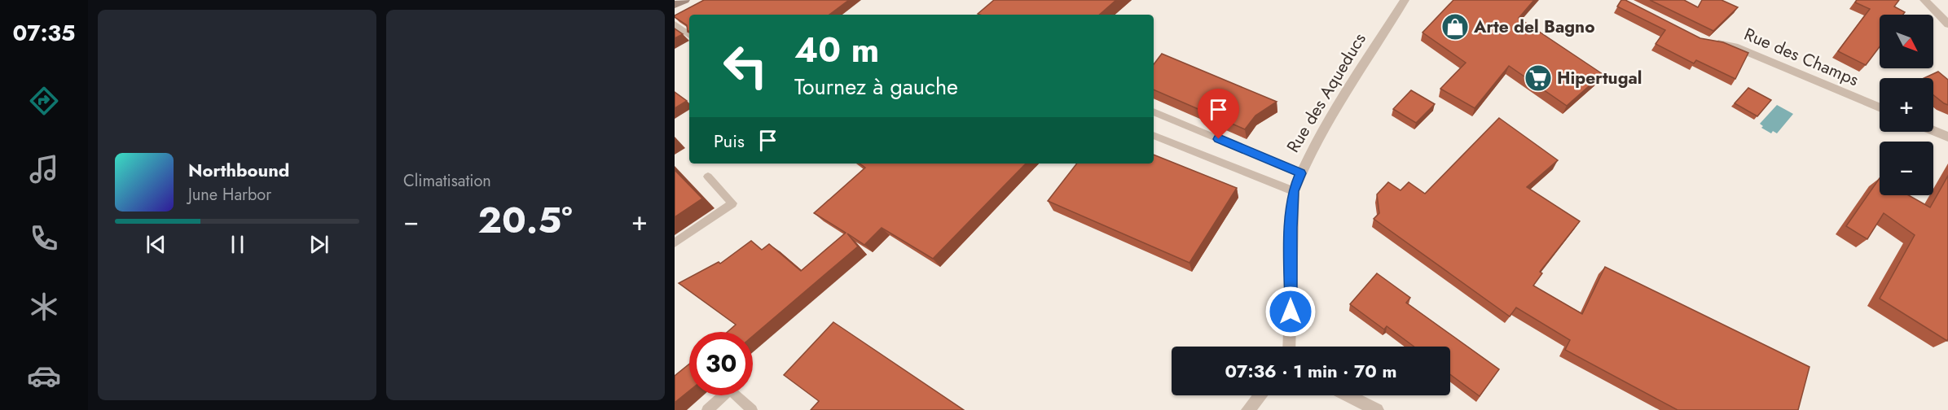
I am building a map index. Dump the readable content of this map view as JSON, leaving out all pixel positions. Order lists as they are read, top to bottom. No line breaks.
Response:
{"streets":{"street":["Rue des Champs","Rue des Aqueducs"]},"places":{"shop":["Arte del Bagno"],"supermarket":["Hipertugal"]},"north":"bottom right","page":{"tabs":"07:35","tile":"Climatisation","map_buttons":["+","−"],"turn":["40 m","Tournez à gauche"],"then":"Puis","song":["Northbound","June Harbor"],"heat":["−","20.5°","+"],"limit":"30","trip":"07:36 · 1 min · 70 m"}}
